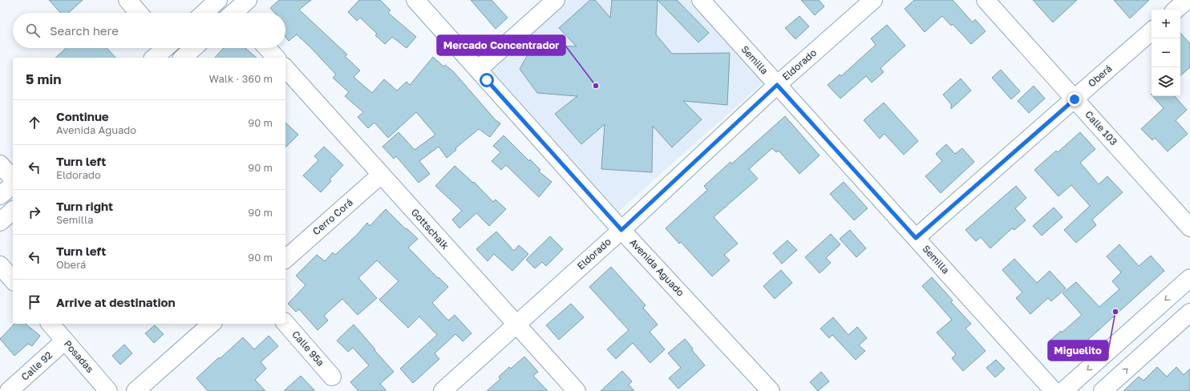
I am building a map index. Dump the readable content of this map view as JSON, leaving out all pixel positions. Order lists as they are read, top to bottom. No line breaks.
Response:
{"streets":{"street":["Semilla","Eldorado","Oberá","Calle 103","Cerro Corá","Gottschalk","Avenida Aguado","Calle 95a","Posadas","Calle 92"]},"crossings":[["Semilla","Eldorado"],["Semilla","Oberá"],["Eldorado","Gottschalk"],["Eldorado","Avenida Aguado"],["Oberá","Calle 103"],["Cerro Corá","Gottschalk"],["Posadas","Calle 92"]],"places":["Mercado Concentrador","Miguelito"],"page":{"map_buttons":["+","−"],"search":"Search here","heading":["5 min","Walk · 360 m"],"list":[["Continue","Avenida Aguado","90 m"],["Turn left","Eldorado","90 m"],["Turn right","Semilla","90 m"],["Turn left","Oberá","90 m"],"Arrive at destination"]}}
